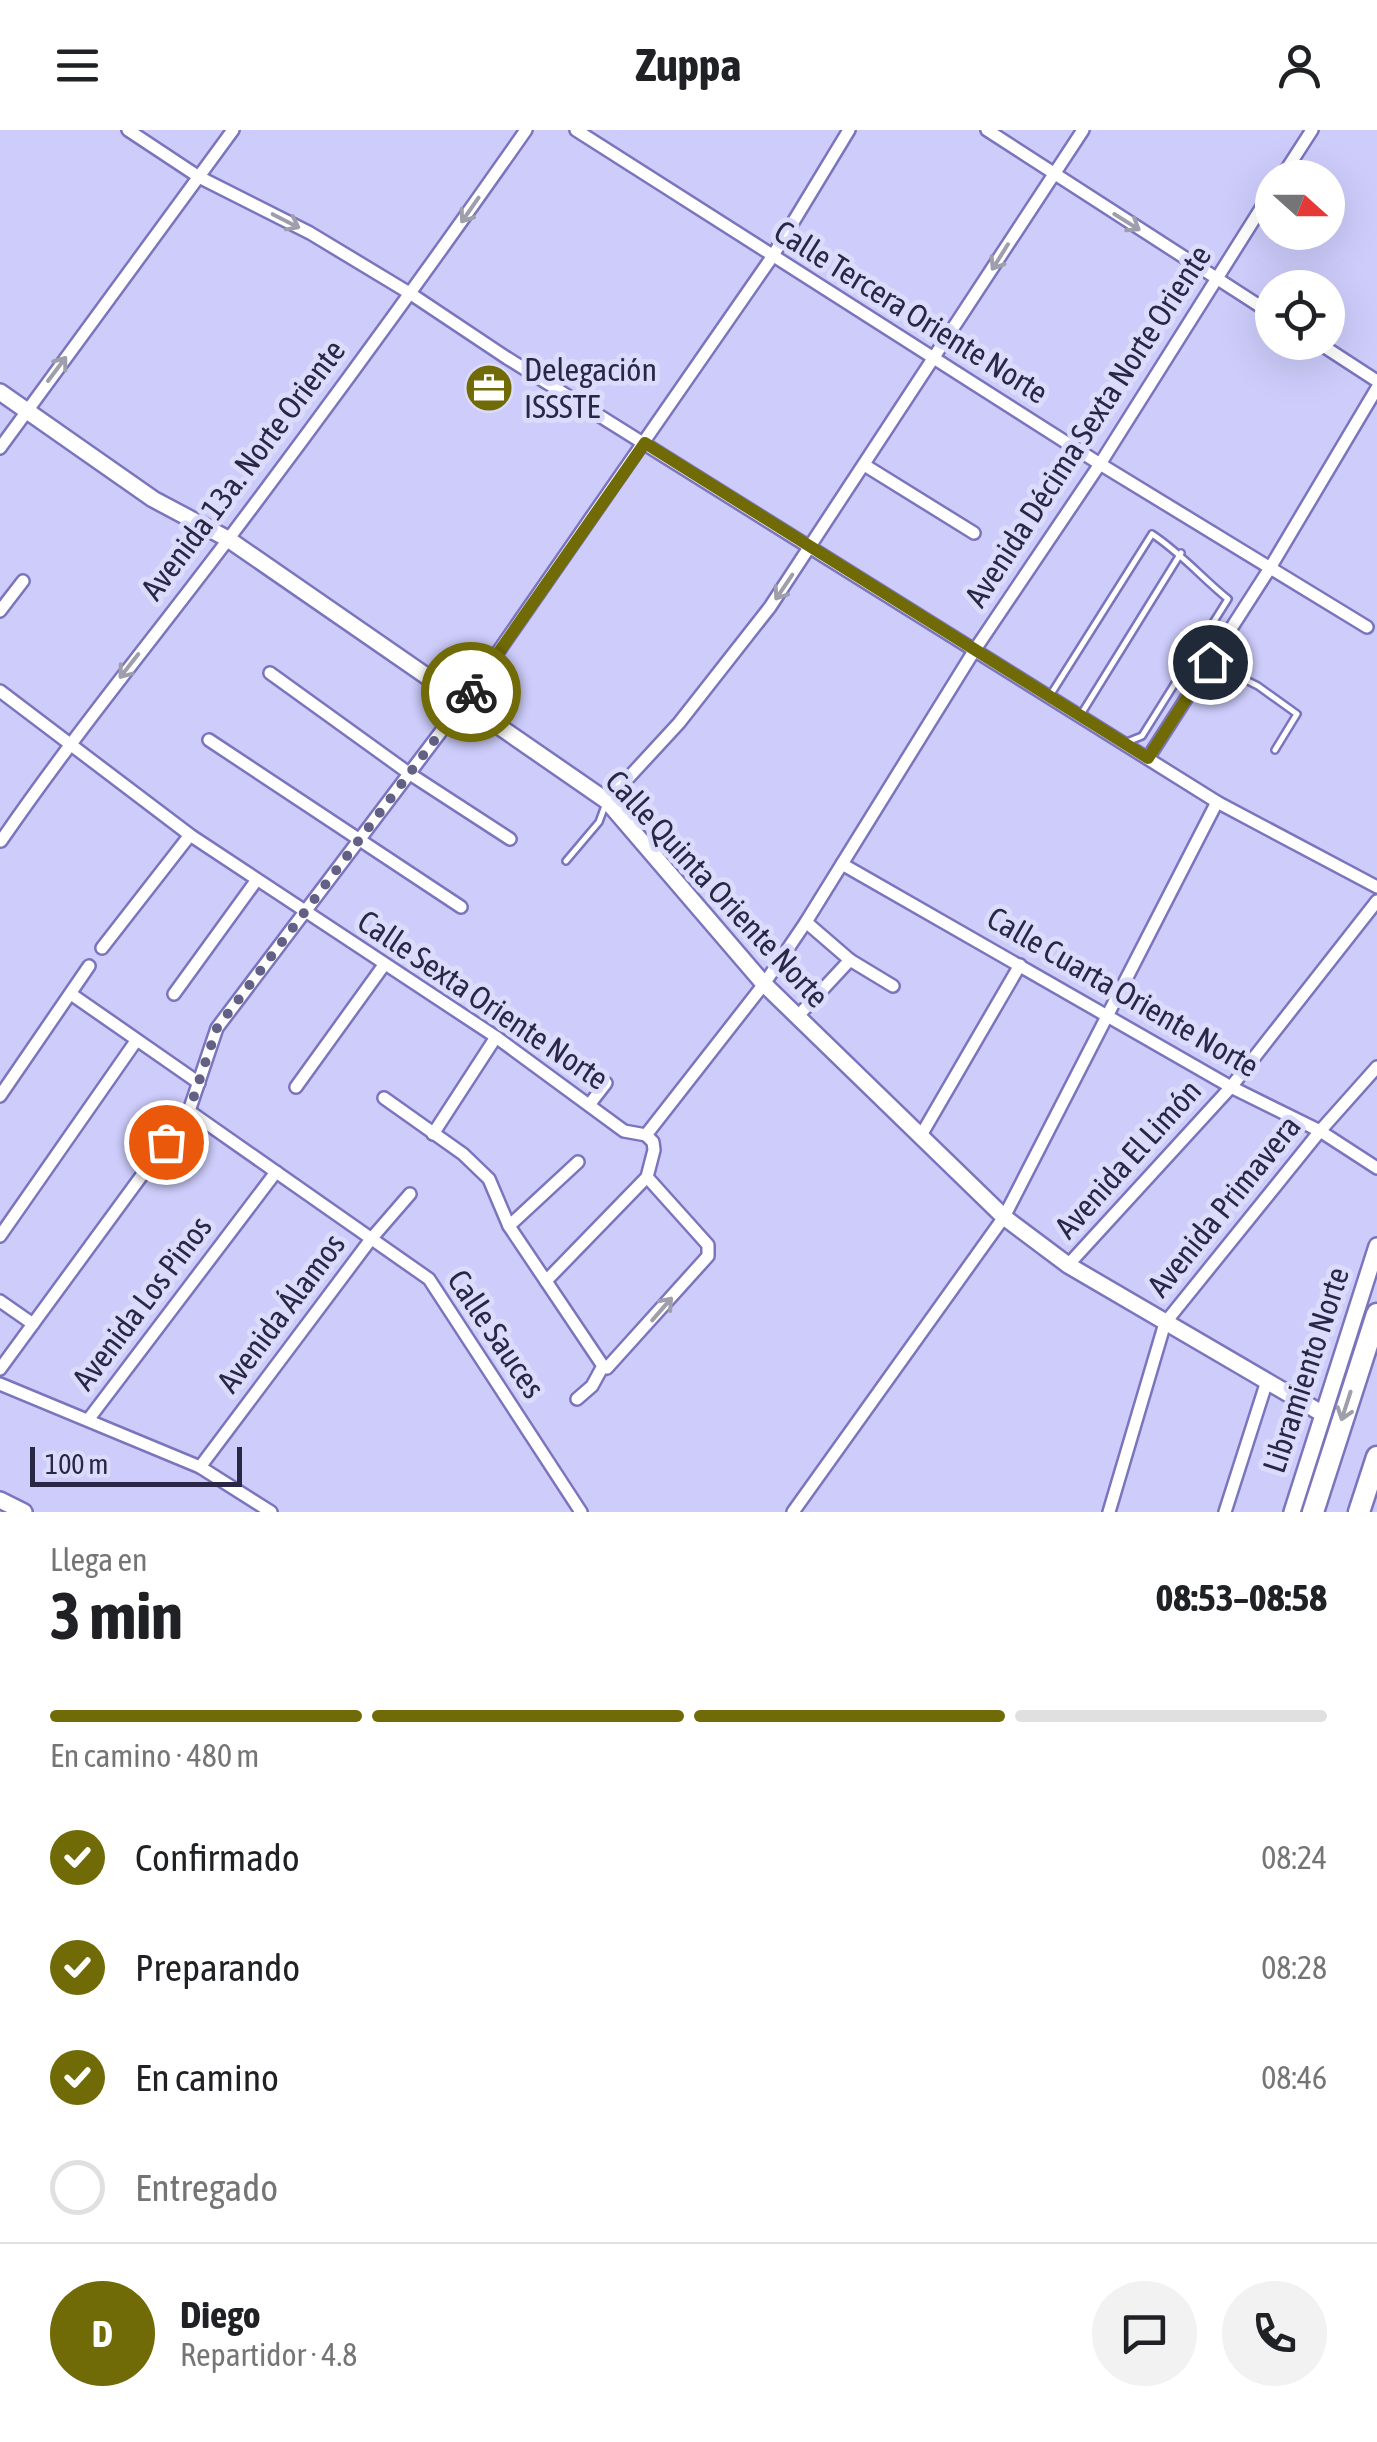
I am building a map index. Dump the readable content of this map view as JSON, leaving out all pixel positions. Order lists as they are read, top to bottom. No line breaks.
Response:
{"streets":{"highway":["Libramiento Norte"],"street":["Calle Tercera Oriente Norte","Avenida Décima Sexta Norte Oriente","Avenida 13a. Norte Oriente","Calle Quinta Oriente Norte","Calle Cuarta Oriente Norte","Calle Sexta Oriente Norte","Avenida El Limón","Avenida Primavera","Avenida Los Pinos","Avenida Álamos","Calle Sauces"]},"crossings":[["Calle Tercera Oriente Norte","Avenida Décima Sexta Norte Oriente"],["Avenida Décima Sexta Norte Oriente","Calle Quinta Oriente Norte"],["Avenida Décima Sexta Norte Oriente","Calle Cuarta Oriente Norte"],["Avenida Décima Sexta Norte Oriente","Calle Sexta Oriente Norte"],["Avenida 13a. Norte Oriente","Calle Quinta Oriente Norte"],["Avenida 13a. Norte Oriente","Calle Sexta Oriente Norte"],["Calle Quinta Oriente Norte","Avenida El Limón"],["Calle Quinta Oriente Norte","Avenida Primavera"],["Calle Quinta Oriente Norte","Libramiento Norte"],["Calle Cuarta Oriente Norte","Avenida El Limón"],["Calle Cuarta Oriente Norte","Avenida Primavera"],["Avenida Los Pinos","Calle Sauces"],["Avenida Álamos","Calle Sauces"]],"one_way":["Avenida 13a. Norte Oriente"],"places":{"office":["Delegación ISSSTE"]},"scale_bar":"100 m","north":"right","page":{"header":"Zuppa","scale":"100 m","heading":["3 min","Llega en","08:53–08:58"],"panel":["Diego","Repartidor · 4.8"],"bar":"En camino · 480 m","list":[["Confirmado","08:24"],["Preparando","08:28"],["En camino","08:46"],"Entregado"],"round":"D"}}
